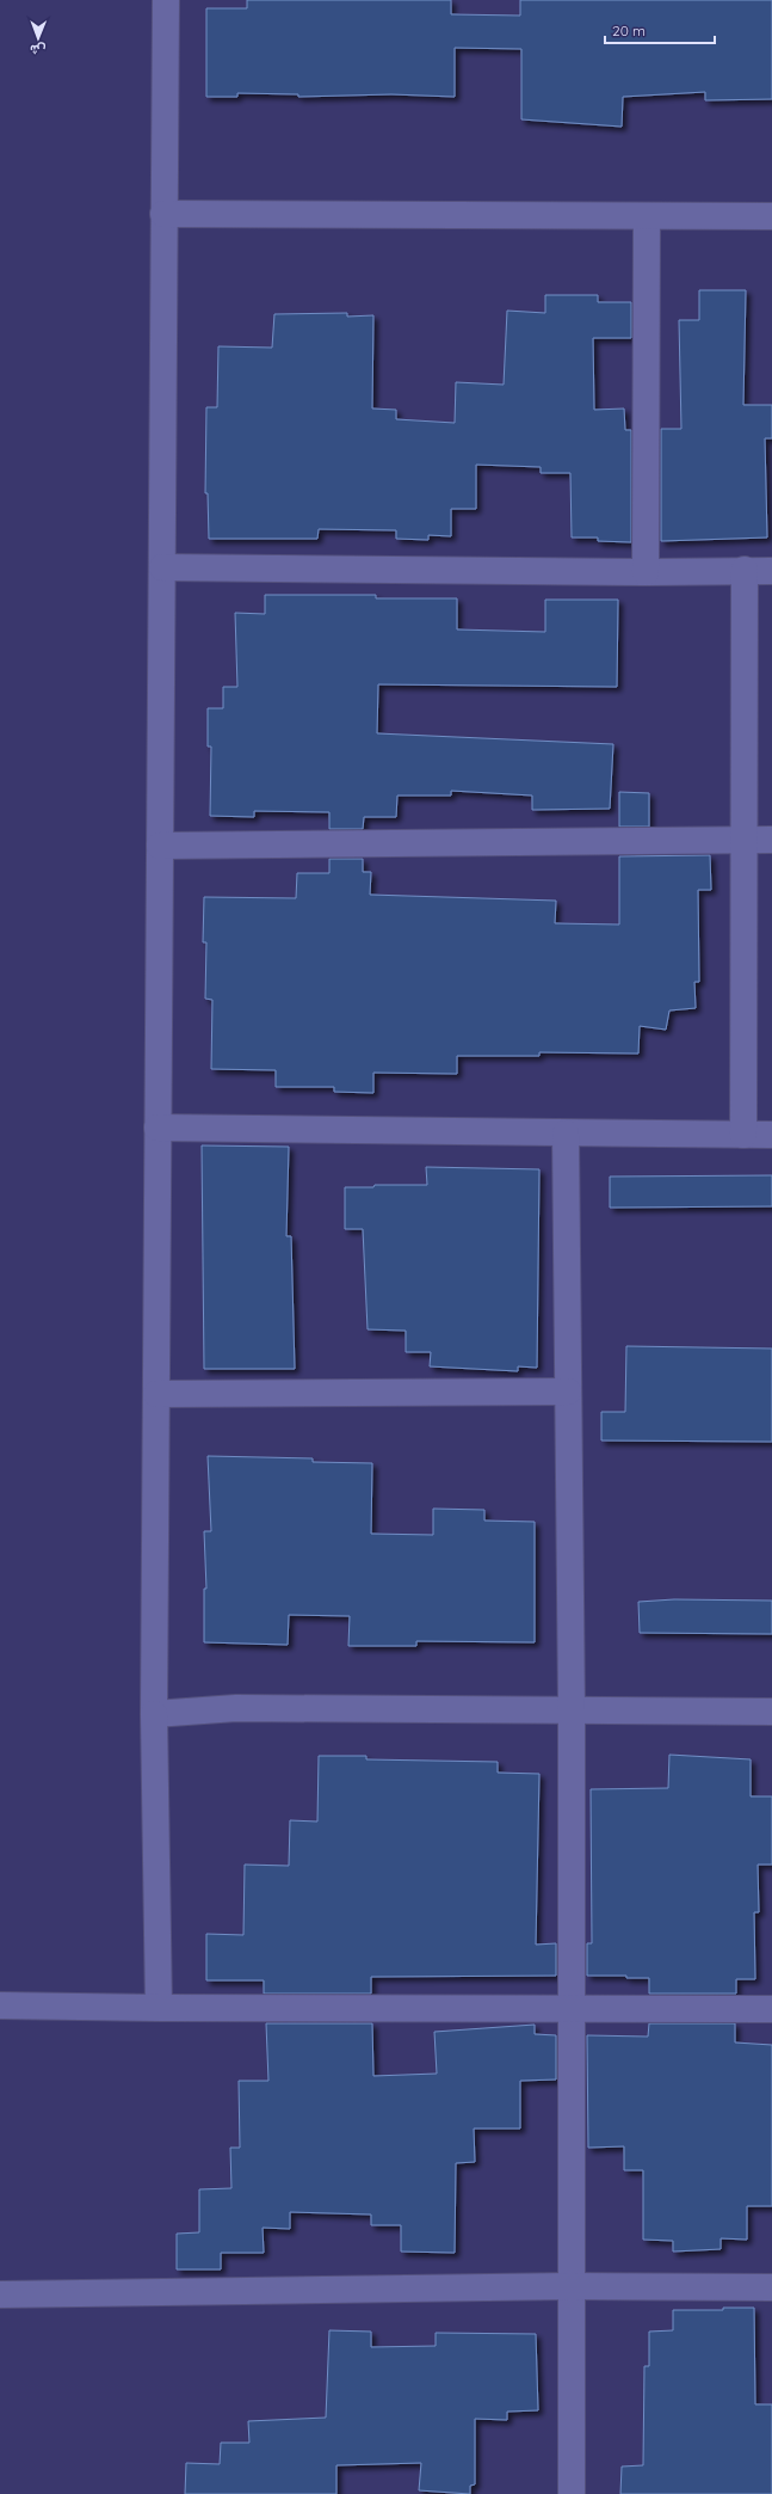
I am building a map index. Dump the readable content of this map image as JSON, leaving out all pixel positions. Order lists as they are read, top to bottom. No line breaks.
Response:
{"scale_bar":"20 m","north":"bottom"}
